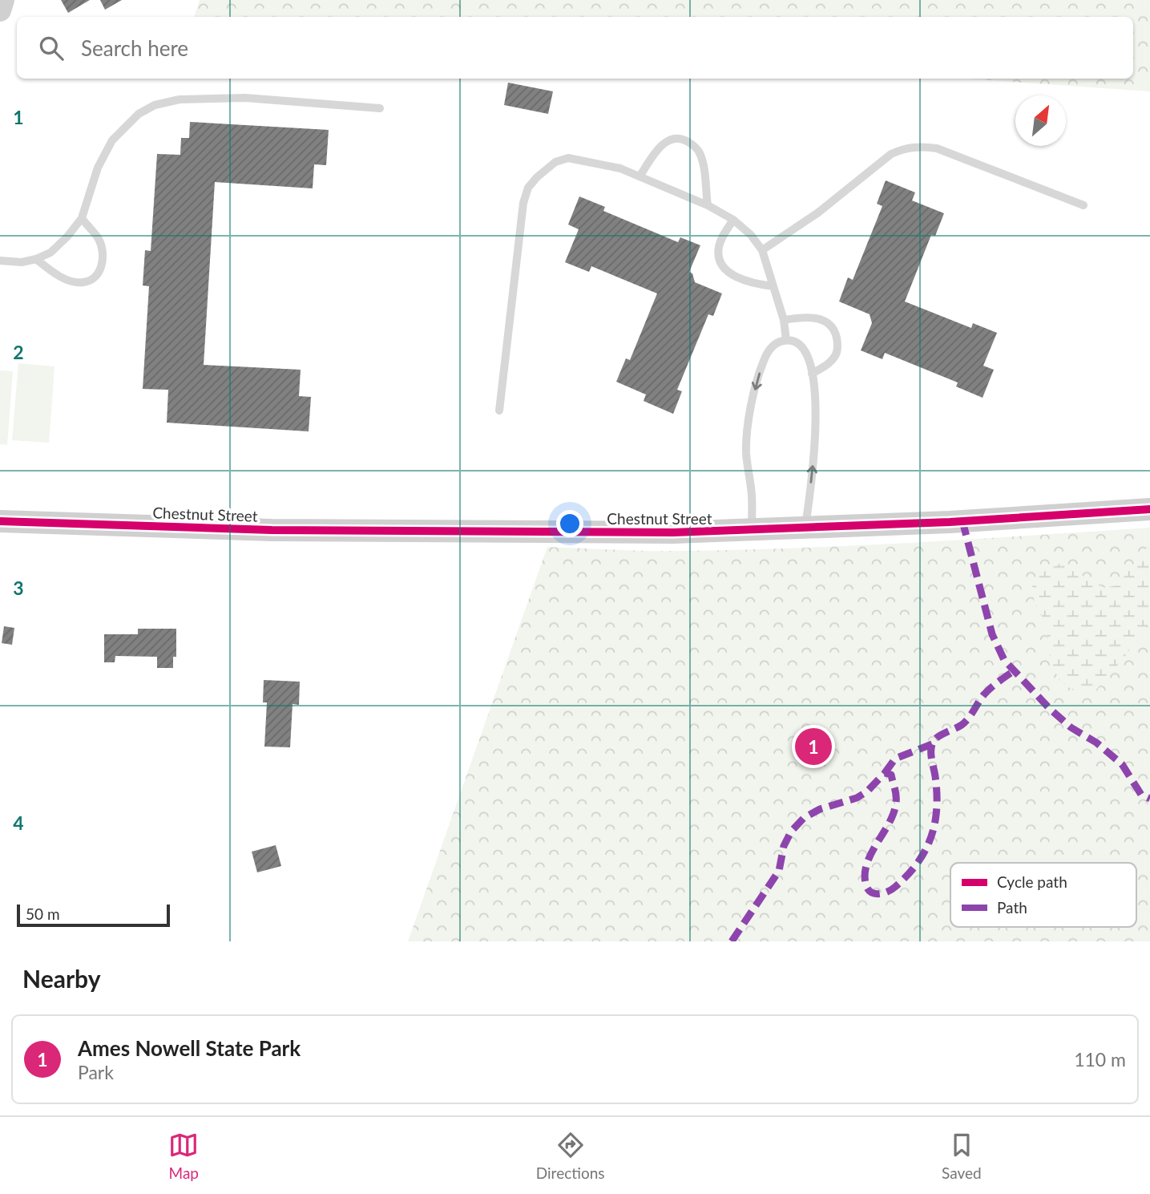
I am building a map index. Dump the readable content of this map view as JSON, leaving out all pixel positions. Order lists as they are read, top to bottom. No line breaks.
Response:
{"streets":{"street":["Chestnut Street"]},"legend":["Cycle path","Path"],"scale_bar":"50 m","north":"top right","page":{"search":"Search here","pins":"1","scale":"50 m","heading":"Nearby","list":[{"mark":"1","name":"Ames Nowell State Park","note":"Park","value":"110 m"}],"nav":["Map","Directions","Saved"]},"grid":{"rows":["1","2","3","4"]}}
